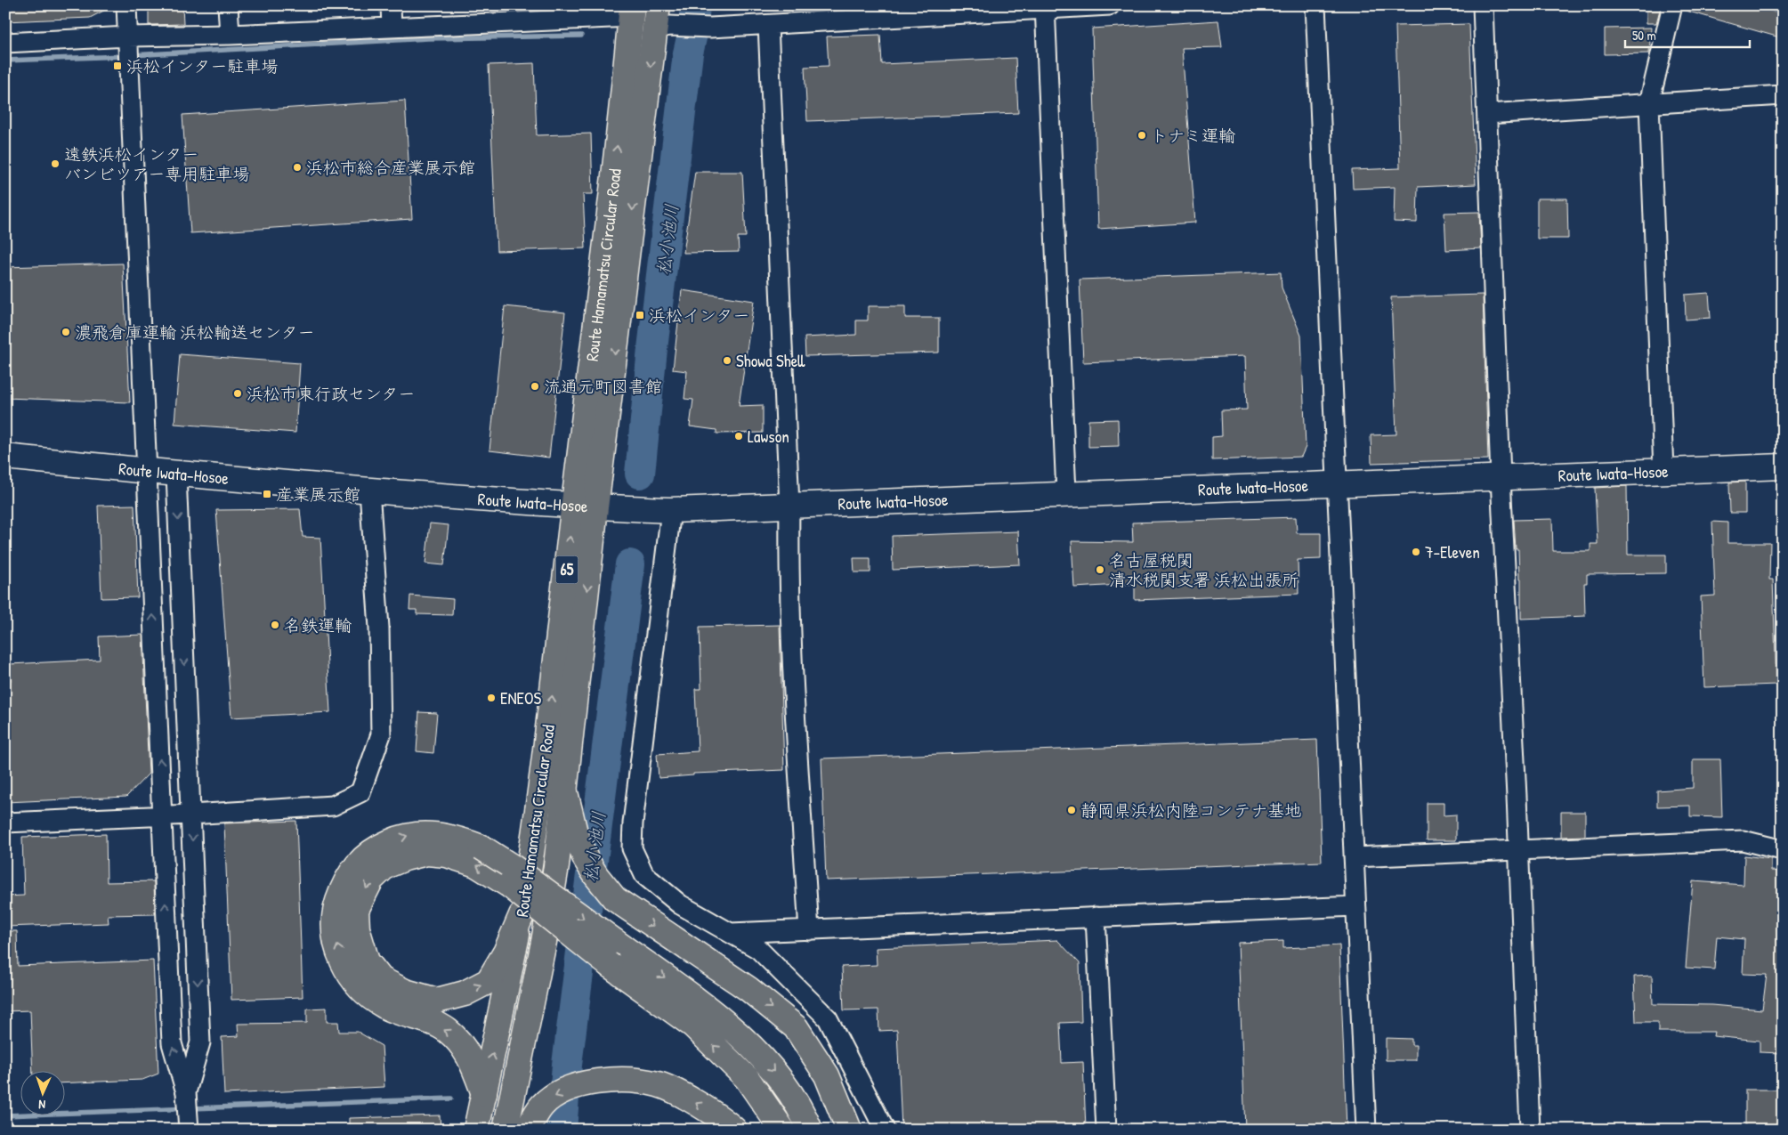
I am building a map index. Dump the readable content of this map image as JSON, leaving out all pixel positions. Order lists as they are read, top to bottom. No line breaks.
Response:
{"streets":{"main road":["Route Hamamatsu Circular Road","Route Iwata-Hosoe","65"]},"crossings":[["Route Hamamatsu Circular Road","Route Iwata-Hosoe"]],"water":["松小池川"],"places":{"transit":["浜松インター駐車場","浜松インター","産業展示館"],"other":["トナミ運輸","遠鉄浜松インター バンビツアー専用駐車場","浜松市総合産業展示館","濃飛倉庫運輸 浜松輸送センター","Showa Shell","流通元町図書館","浜松市東行政センター","Lawson","7-Eleven","名古屋税関 清水税関支署 浜松出張所","名鉄運輸","ENEOS","静岡県浜松内陸コンテナ基地"]},"scale_bar":"50 m","north":"bottom"}
